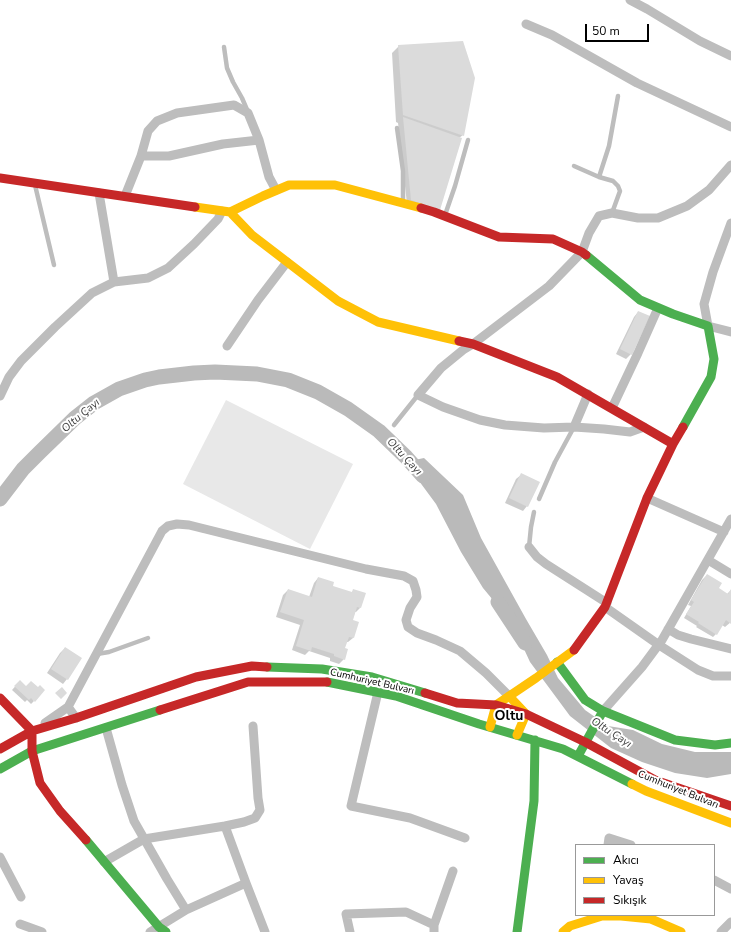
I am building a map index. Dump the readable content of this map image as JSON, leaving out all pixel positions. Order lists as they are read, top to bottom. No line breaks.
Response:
{"streets":{"street":["Cumhuriyet Bulvarı"]},"districts":["Oltu"],"water":["Oltu Çayı"],"legend":["Akıcı","Yavaş","Sıkışık"],"scale_bar":"50 m"}
